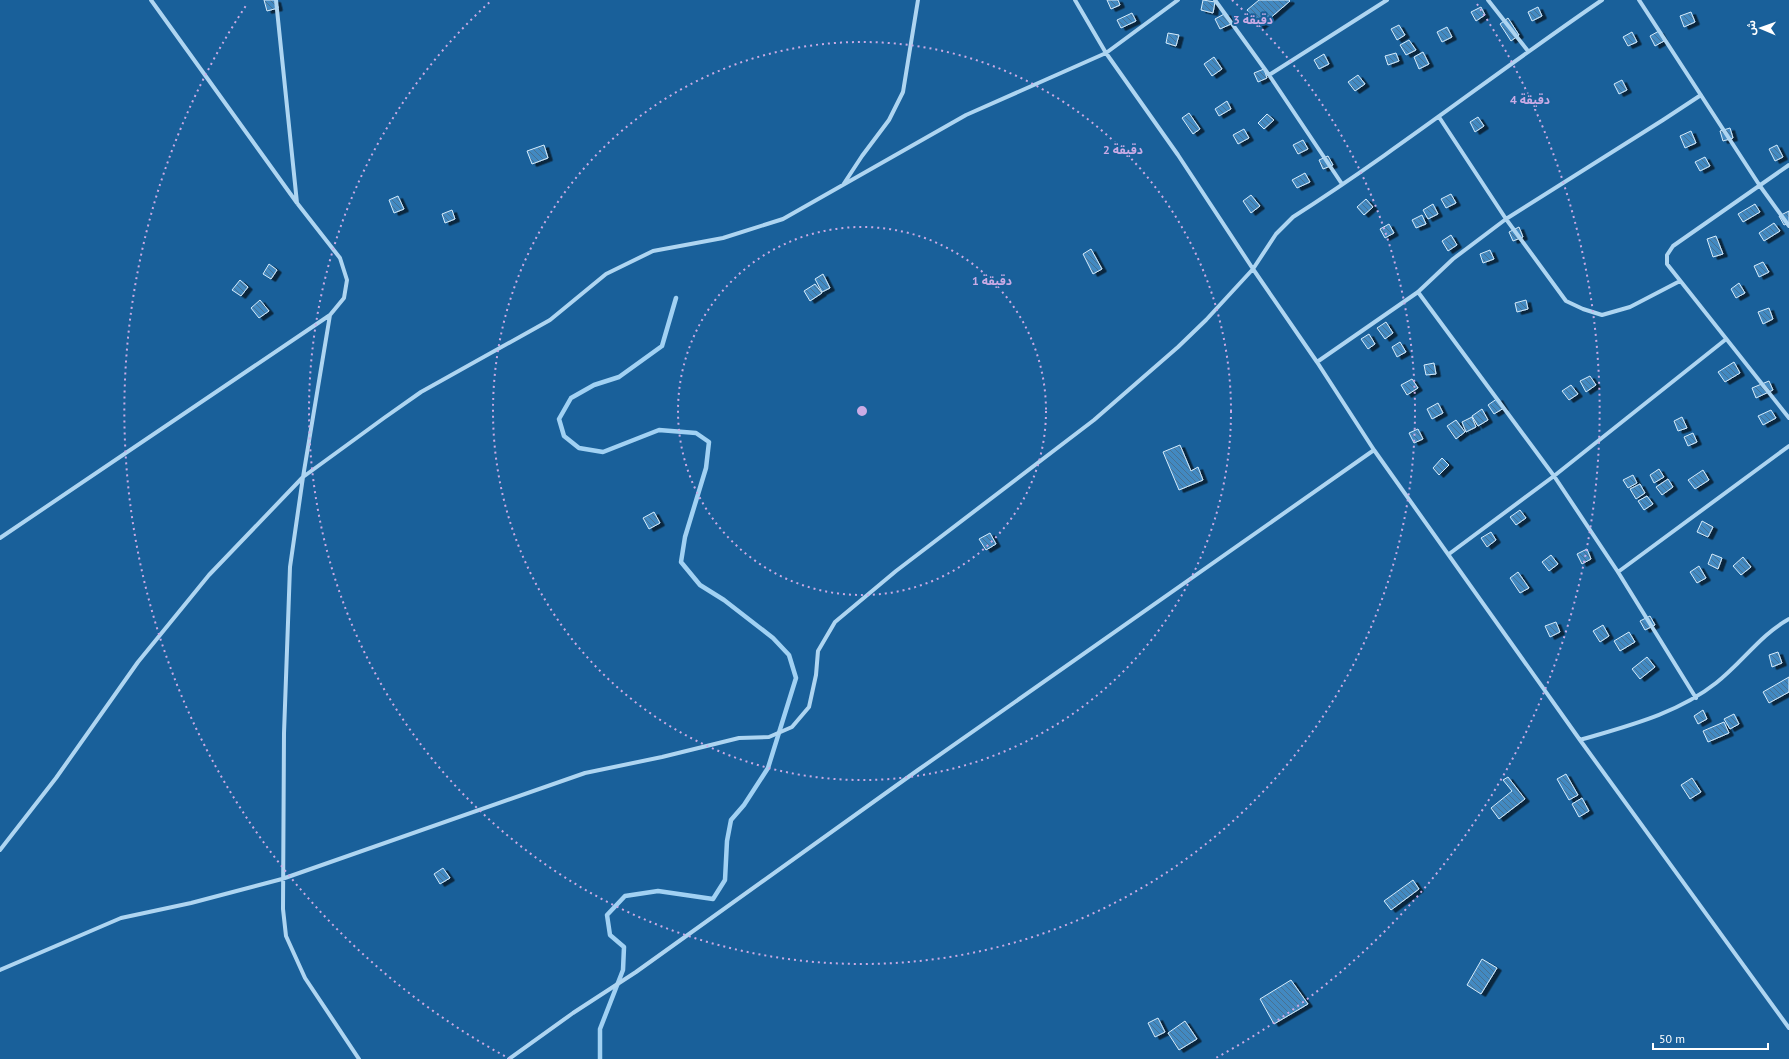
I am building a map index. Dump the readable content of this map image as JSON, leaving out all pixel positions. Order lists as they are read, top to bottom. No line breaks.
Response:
{"scale_bar":"50 m","north":"left","rings":["3 دقيقة","4 دقيقة","2 دقيقة","1 دقيقة"]}
